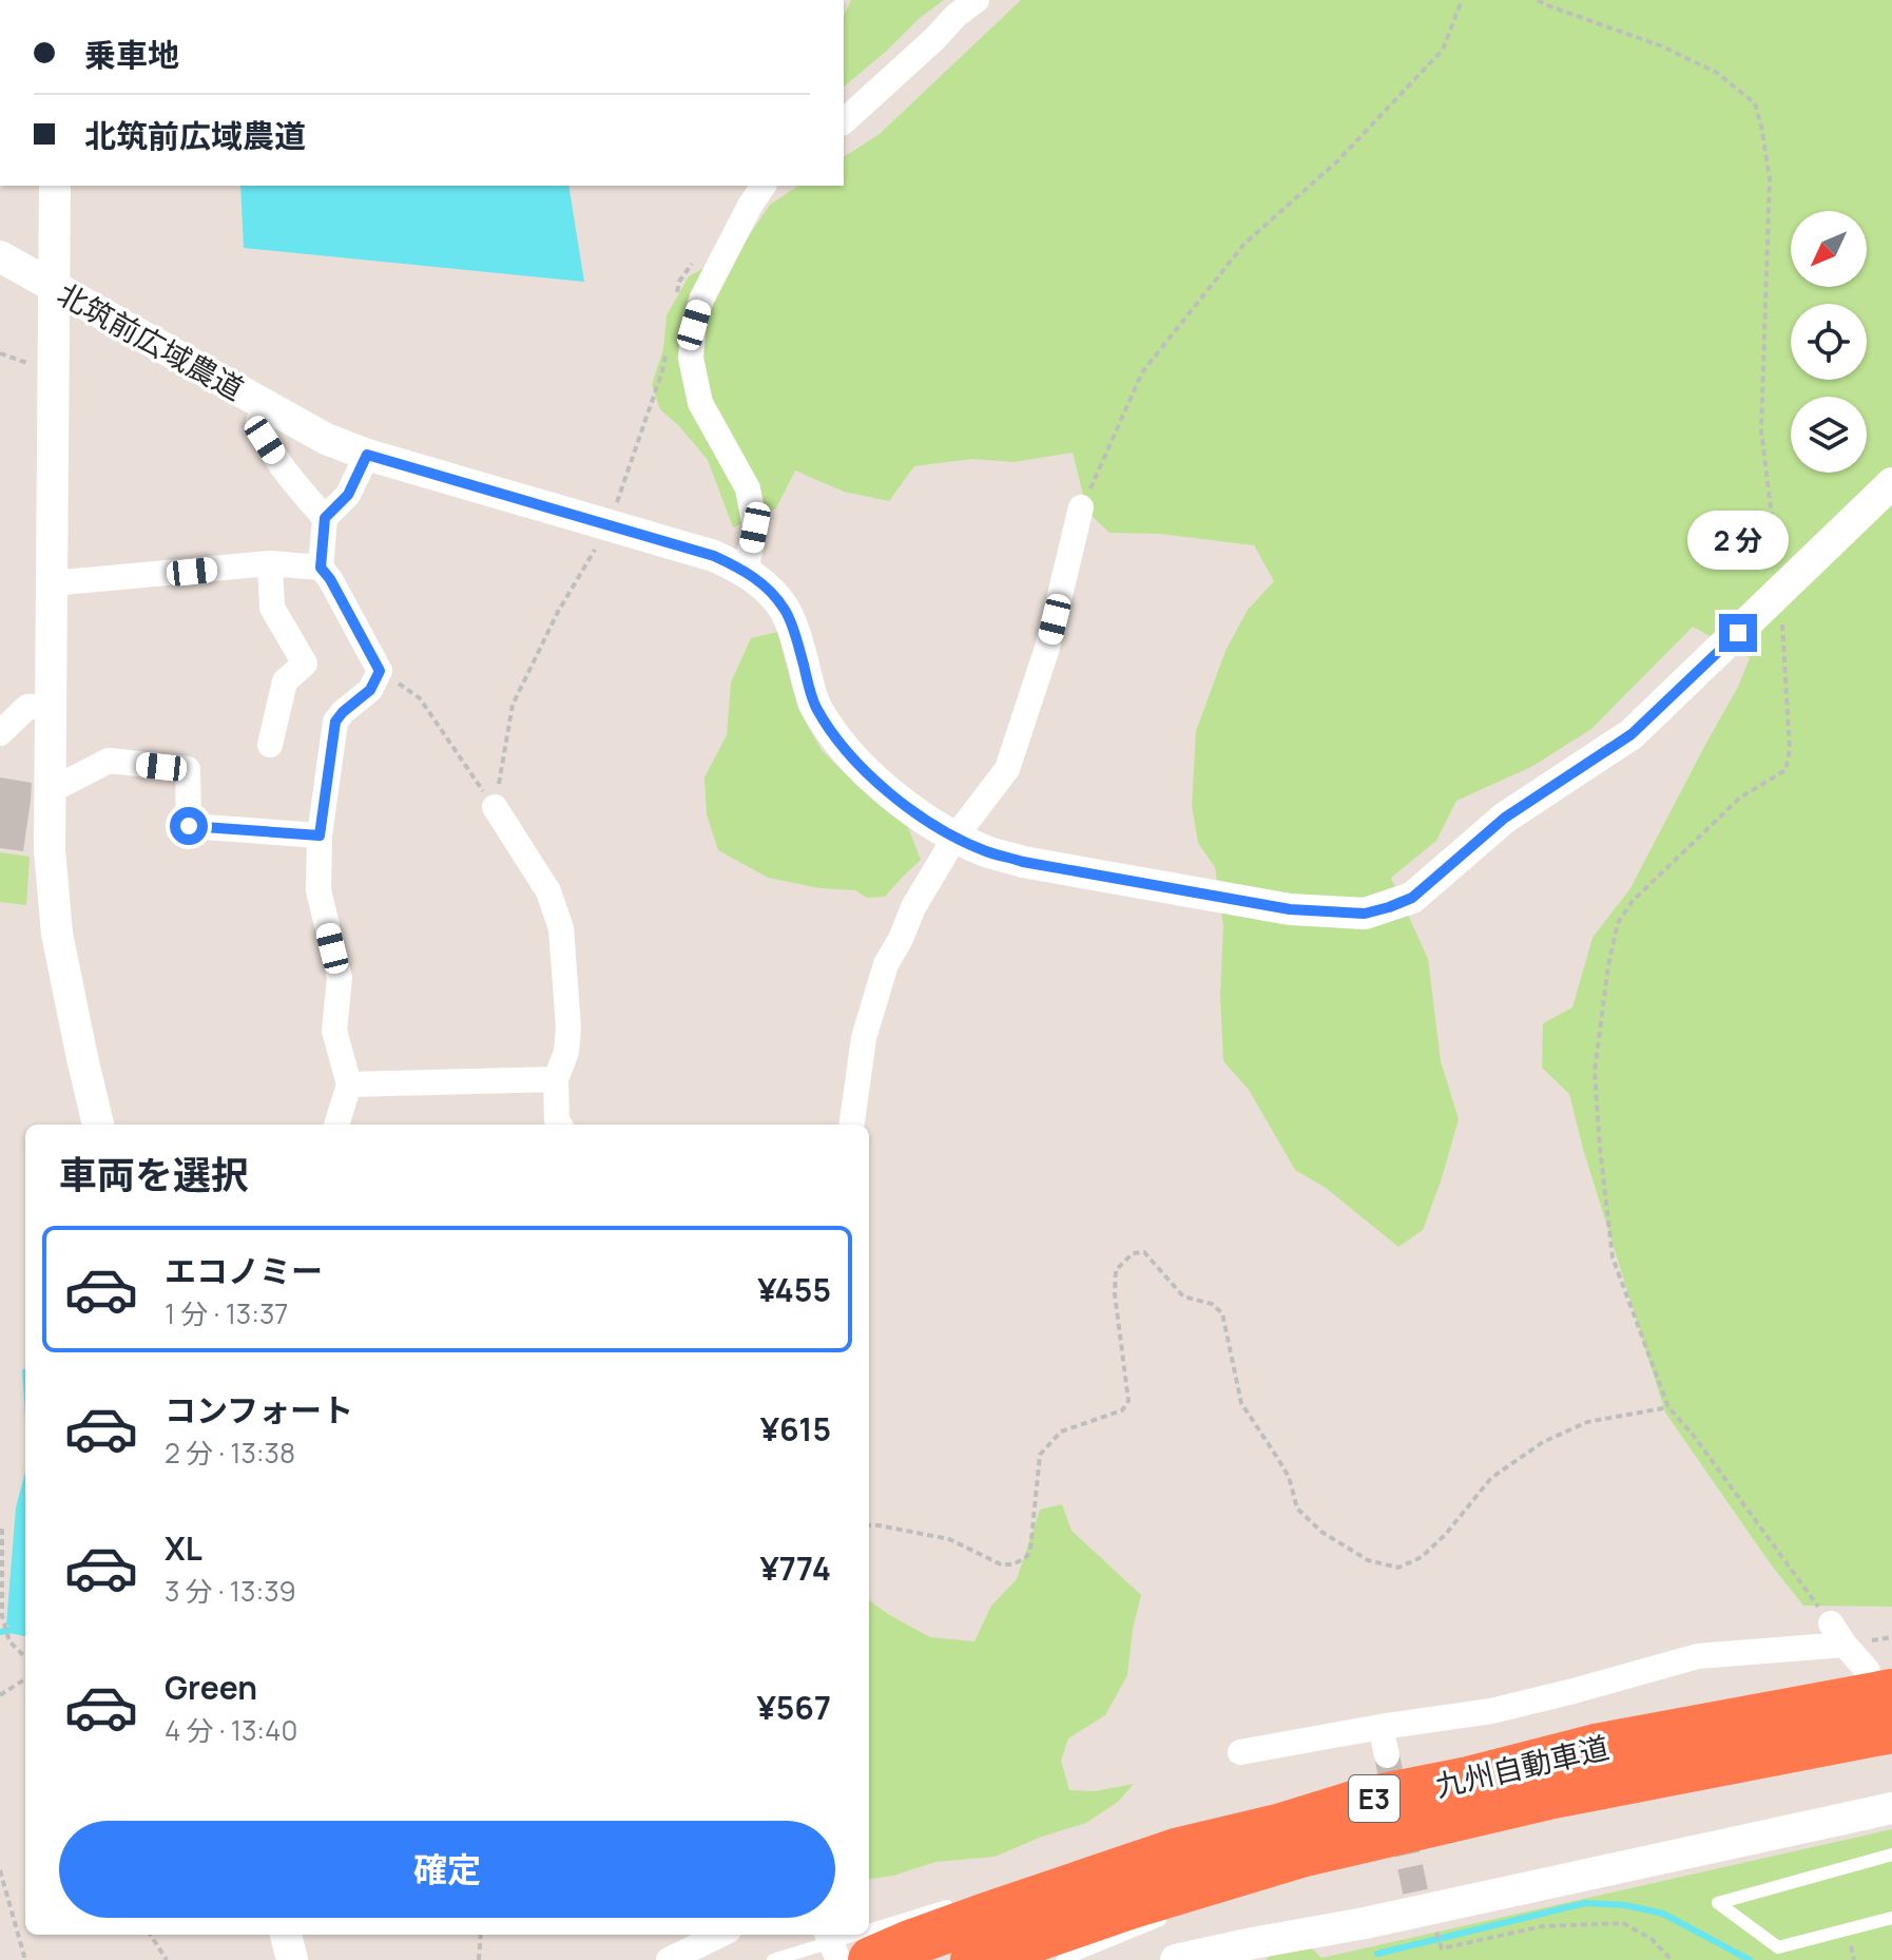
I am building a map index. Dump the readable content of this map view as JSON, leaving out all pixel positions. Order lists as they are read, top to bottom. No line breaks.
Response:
{"streets":{"highway":["九州自動車道","E3"],"street":["北筑前広域農道"]},"north":"bottom left","page":{"banner":["乗車地","北筑前広域農道"],"bubble":"2 分","heading":"車両を選択","list":[{"name":"エコノミー","note":"1 分 · 13:37","value":"¥455"},{"name":"コンフォート","note":"2 分 · 13:38","value":"¥615"},{"name":"XL","note":"3 分 · 13:39","value":"¥774"},{"name":"Green","note":"4 分 · 13:40","value":"¥567"}],"buttons":"確定"}}
